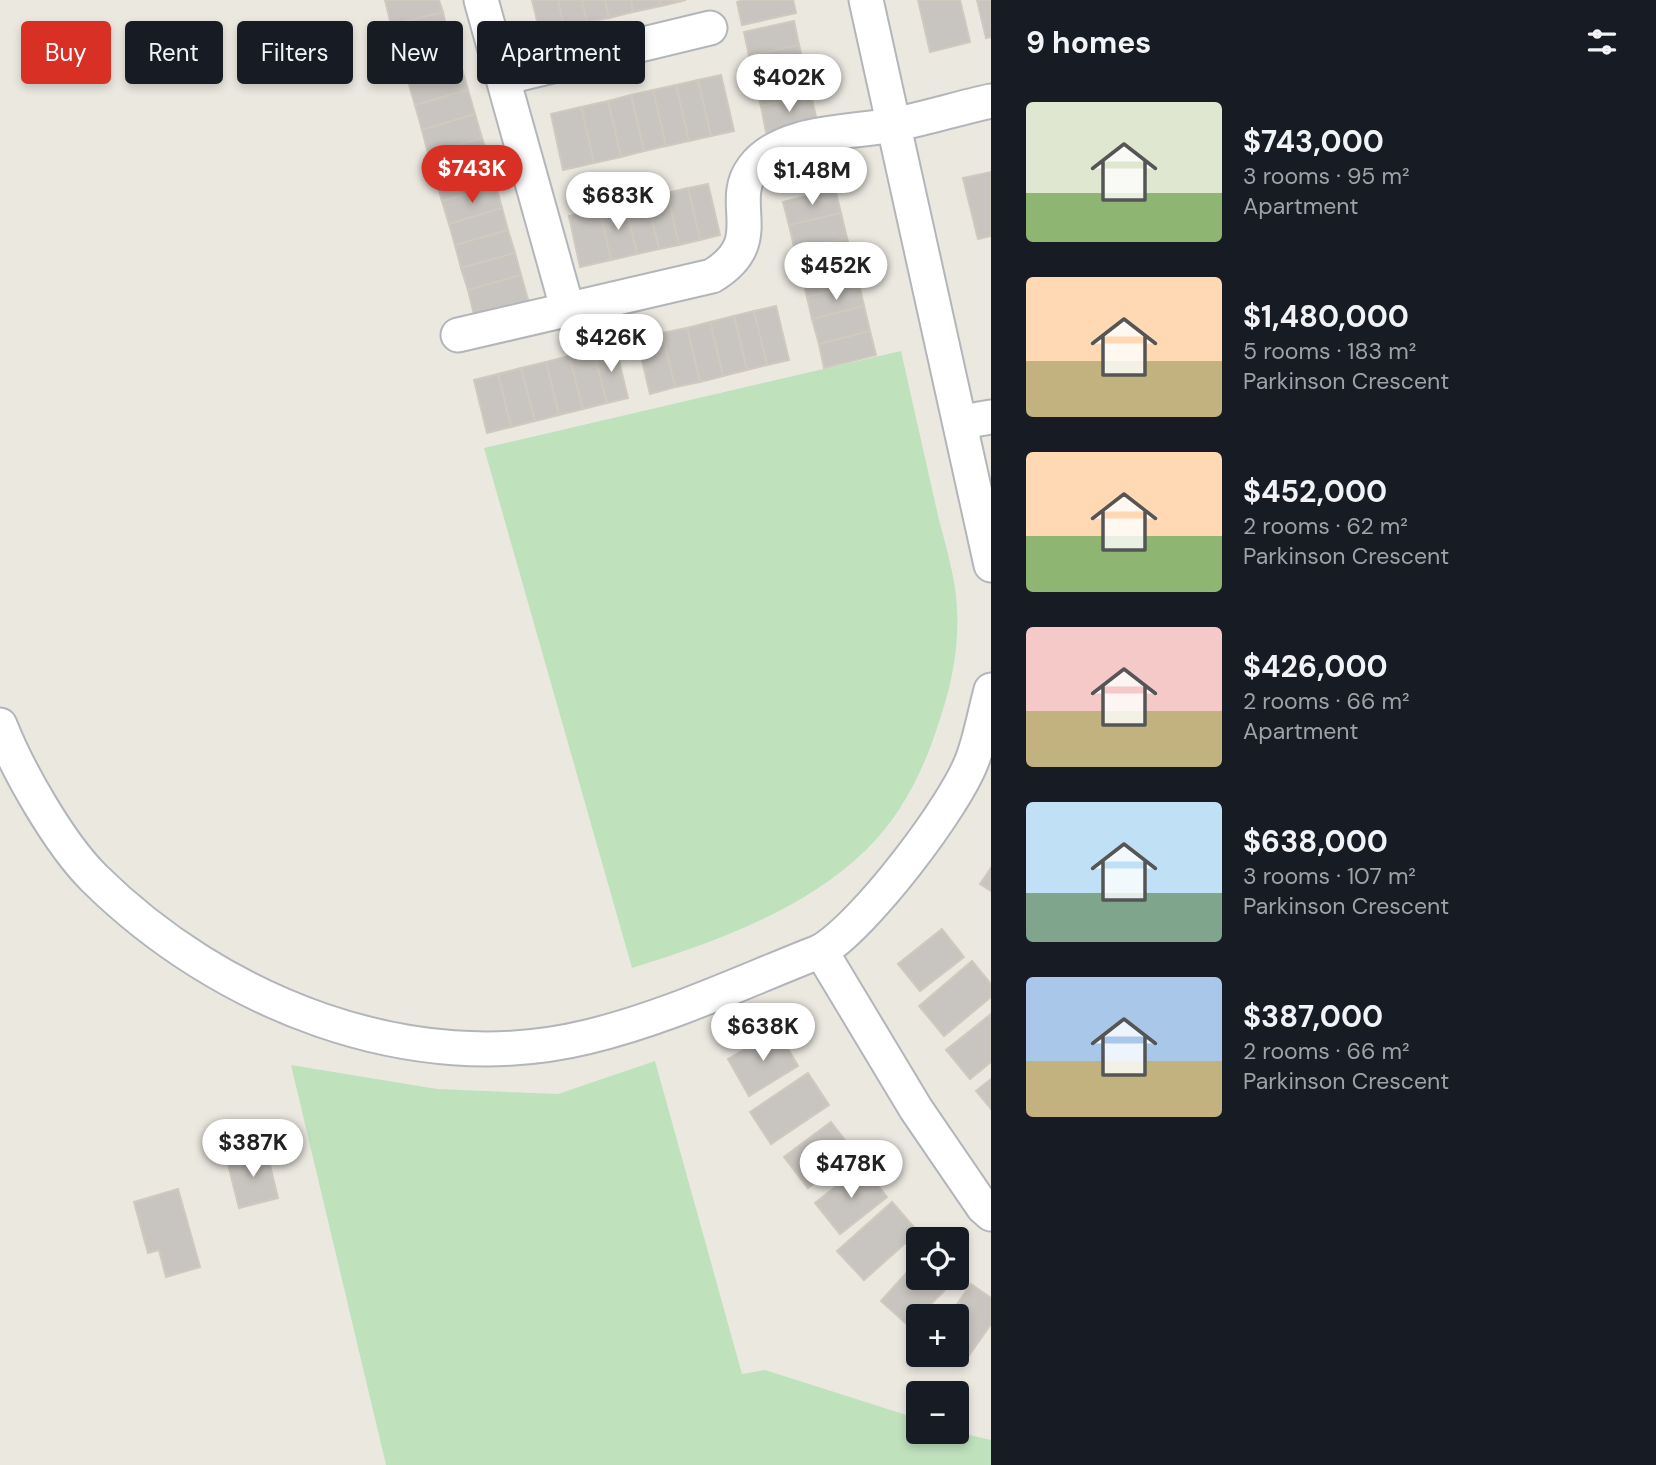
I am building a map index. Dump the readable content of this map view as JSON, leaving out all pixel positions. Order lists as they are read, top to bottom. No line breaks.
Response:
{"page":{"heading":"9 homes","chip":["Buy","Rent","Filters","New","Apartment"],"price":["$402K","$743K","$1.48M","$683K","$452K","$426K","$638K","$387K","$478K"],"list":[{"name":"$743,000","note":"3 rooms · 95 m² · Apartment"},{"name":"$1,480,000","note":"5 rooms · 183 m² · Parkinson Crescent"},{"name":"$452,000","note":"2 rooms · 62 m² · Parkinson Crescent"},{"name":"$426,000","note":"2 rooms · 66 m² · Apartment"},{"name":"$638,000","note":"3 rooms · 107 m² · Parkinson Crescent"},{"name":"$387,000","note":"2 rooms · 66 m² · Parkinson Crescent"}],"map_buttons":["+","−"]}}
